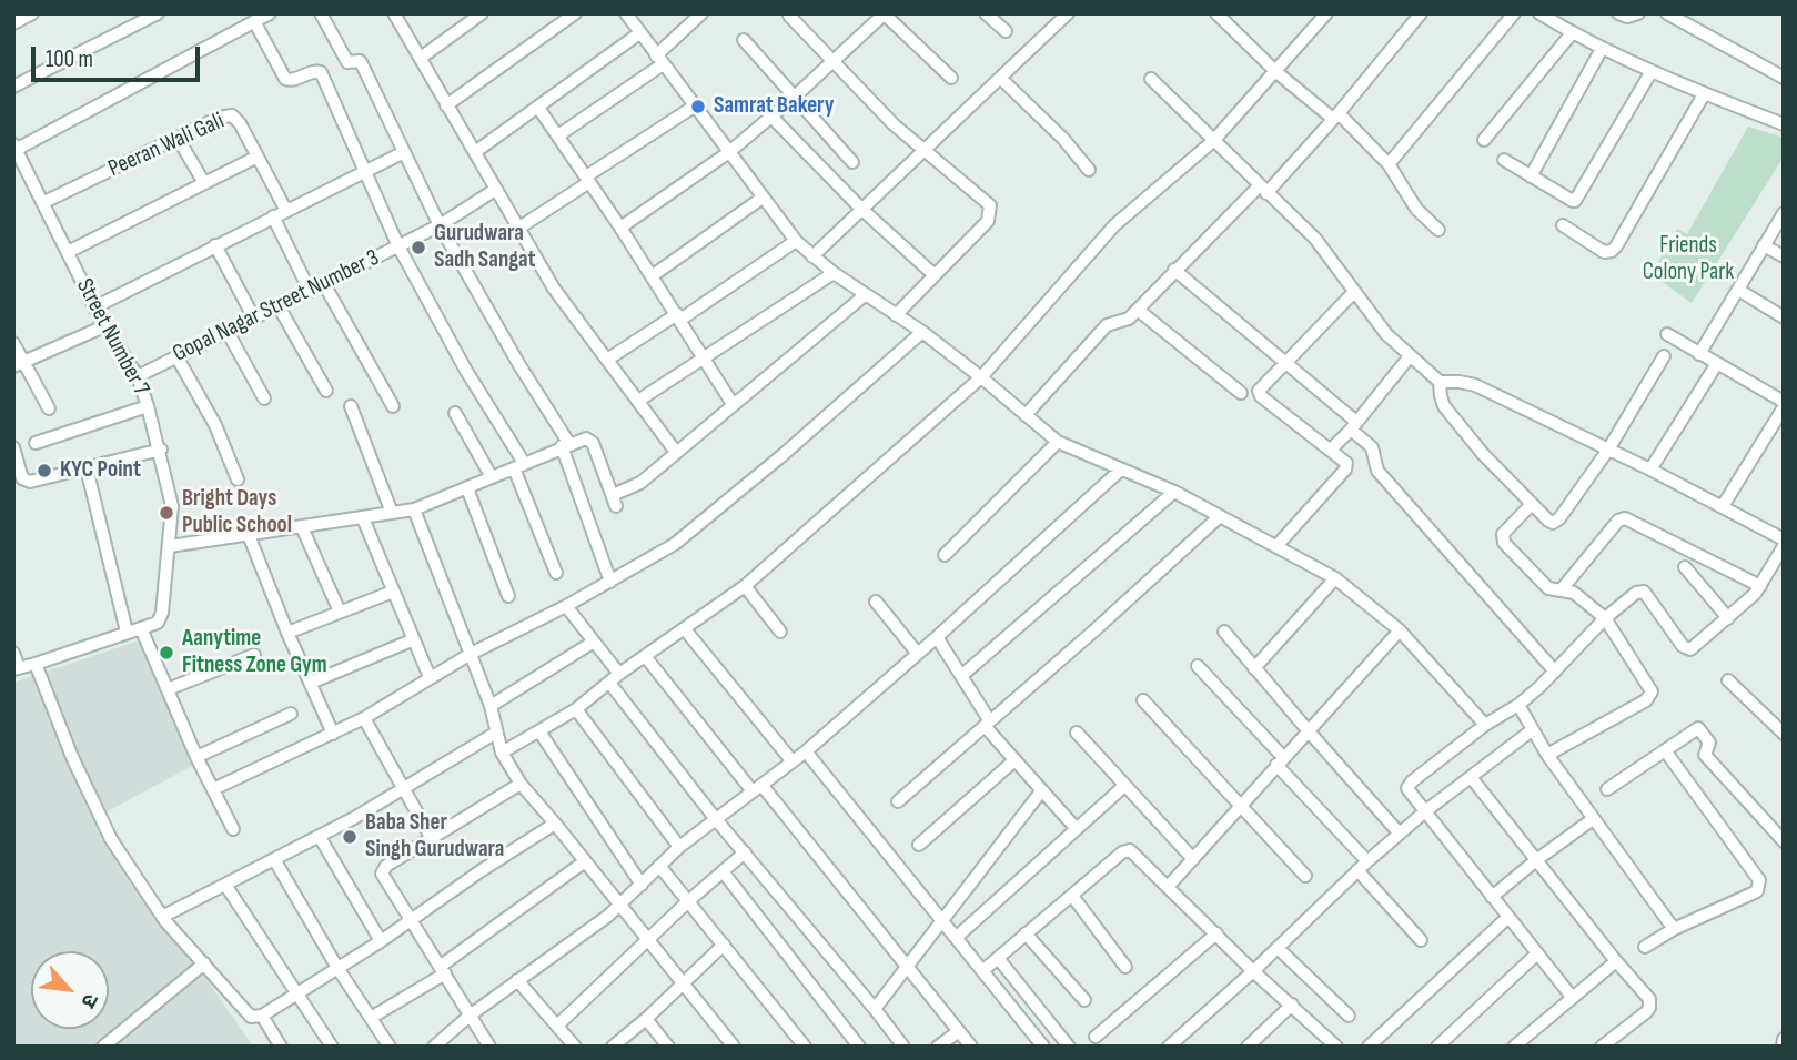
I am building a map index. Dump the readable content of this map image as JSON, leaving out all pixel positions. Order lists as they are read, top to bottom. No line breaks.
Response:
{"streets":{"street":["Peeran Wali Gali","Gopal Nagar Street Number 3","Street Number 7"]},"crossings":[["Peeran Wali Gali","Street Number 7"],["Gopal Nagar Street Number 3","Street Number 7"]],"parks":["Friends Colony Park"],"places":["Samrat Bakery","Gurudwara Sadh Sangat","KYC Point","Bright Days Public School","Aanytime Fitness Zone Gym","Baba Sher Singh Gurudwara"],"scale_bar":"100 m","north":"bottom right"}
